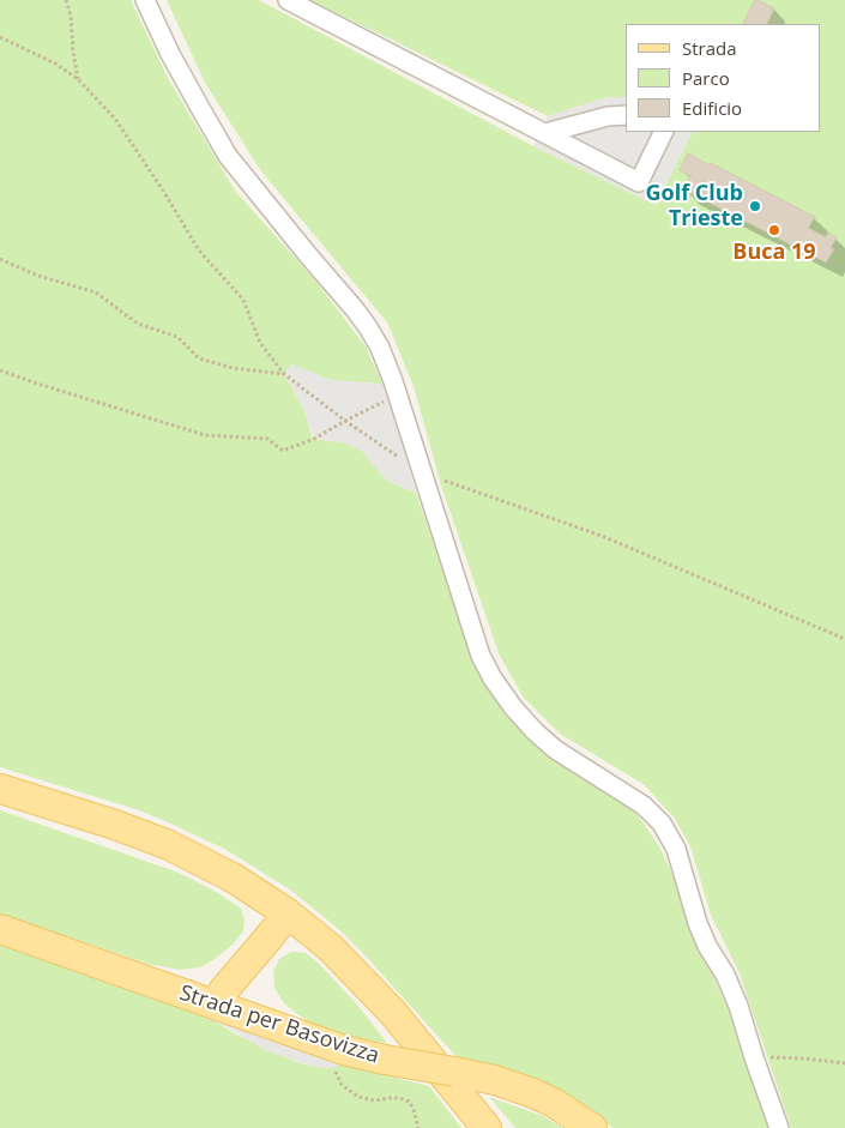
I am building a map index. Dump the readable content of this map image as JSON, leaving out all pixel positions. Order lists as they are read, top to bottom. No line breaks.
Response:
{"streets":{"main road":["Strada per Basovizza"]},"places":["Golf Club Trieste","Buca 19"],"legend":["Strada","Parco","Edificio"]}
